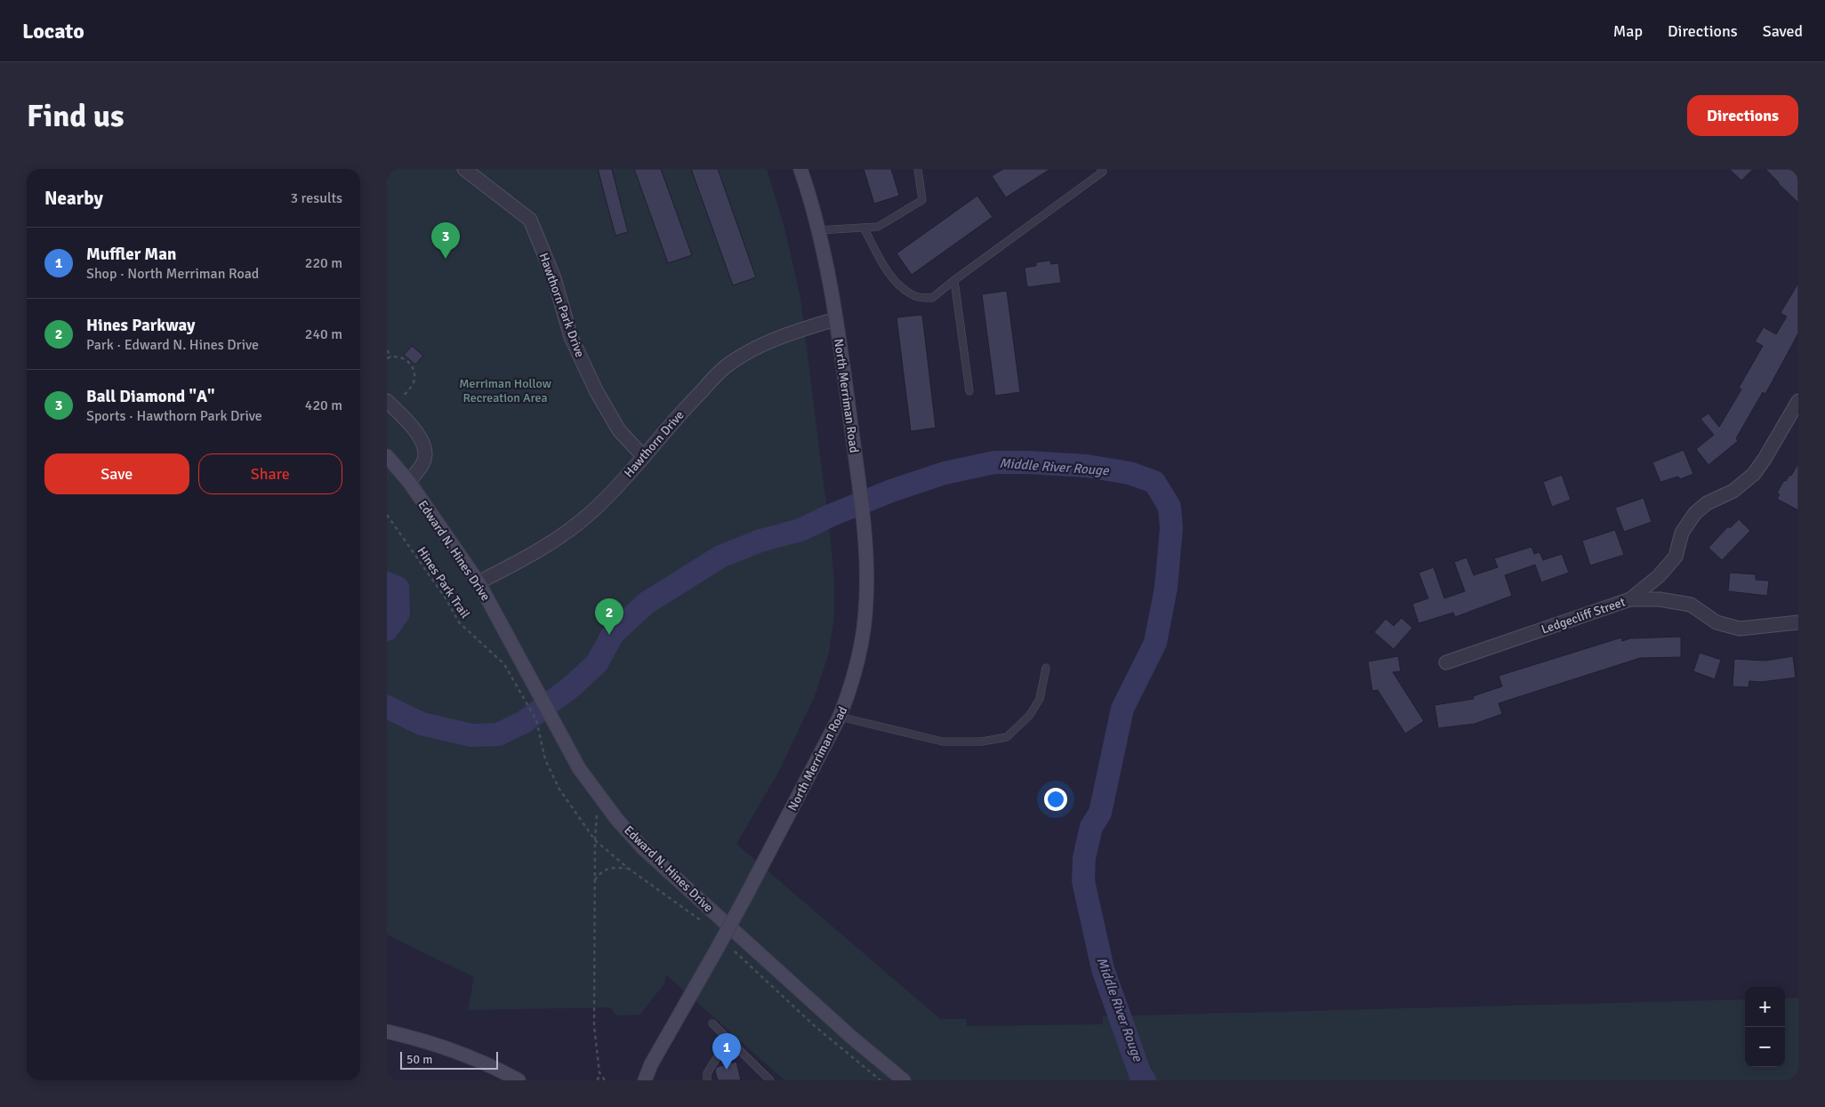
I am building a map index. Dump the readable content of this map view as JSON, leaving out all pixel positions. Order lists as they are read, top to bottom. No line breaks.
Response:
{"streets":{"main road":["North Merriman Road","Edward N. Hines Drive"],"street":["Hawthorn Park Drive","Hawthorn Drive","Ledgecliff Street"],"path":["Hines Park Trail"]},"crossings":[["Hawthorn Park Drive","Hawthorn Drive"],["North Merriman Road","Hawthorn Drive"],["Hawthorn Drive","Edward N. Hines Drive"]],"water":["Middle River Rouge"],"parks":["Merriman Hollow Recreation Area"],"scale_bar":"50 m","page":{"header":"Locato","nav":["Map","Directions","Saved"],"buttons":["Directions",["Save","Share"]],"title":"Find us","heading":["Nearby","3 results"],"pins":["3","2","1"],"list":[{"mark":"1","name":"Muffler Man","note":"Shop · North Merriman Road","value":"220 m"},{"mark":"2","name":"Hines Parkway","note":"Park · Edward N. Hines Drive","value":"240 m"},{"mark":"3","name":"Ball Diamond \"A\"","note":"Sports · Hawthorn Park Drive","value":"420 m"}],"map_buttons":["+","−"],"scale":"50 m"}}
